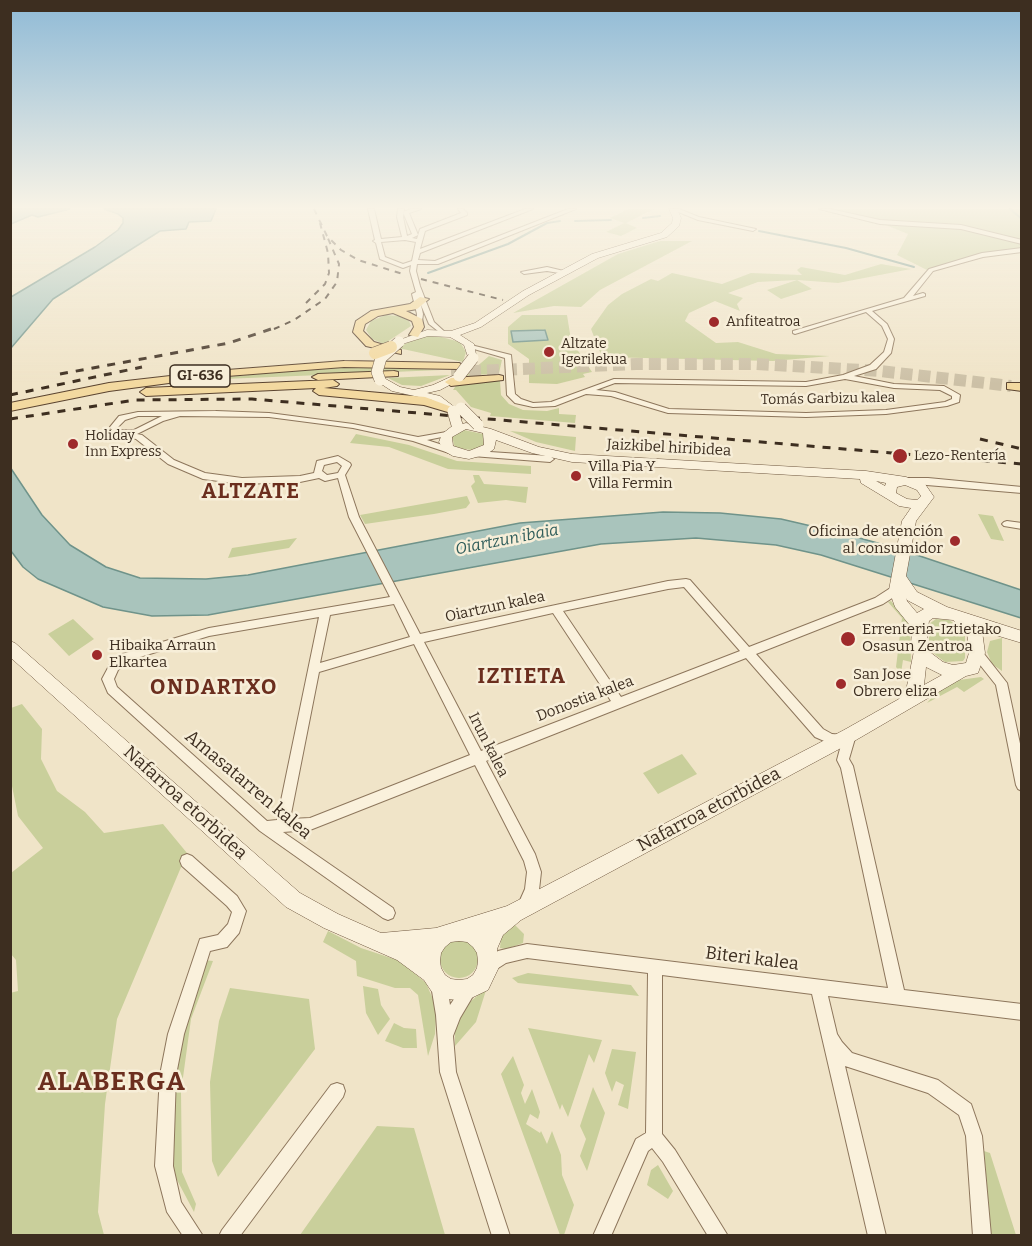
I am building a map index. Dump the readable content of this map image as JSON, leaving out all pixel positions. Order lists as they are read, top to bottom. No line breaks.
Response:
{"streets":{"main road":["GI-636","Jaizkibel hiribidea","Nafarroa etorbidea"],"street":["Tomás Garbizu kalea","Oiartzun kalea","Donostia kalea","Irun kalea","Amasatarren kalea","Biteri kalea"]},"crossings":[["Oiartzun kalea","Donostia kalea"],["Oiartzun kalea","Irun kalea"],["Donostia kalea","Irun kalea"],["Donostia kalea","Amasatarren kalea"],["Irun kalea","Nafarroa etorbidea"],["Nafarroa etorbidea","Biteri kalea"]],"districts":["ALTZATE","IZTIETA","ONDARTXO","ALABERGA"],"water":["Oiartzun ibaia"],"places":["Anfiteatroa","Altzate Igerilekua","Holiday Inn Express","Lezo-Rentería","Villa Pia Y Villa Fermin","Oficina de atención al consumidor","Errenteria-Iztietako Osasun Zentroa","Hibaika Arraun Elkartea","San Jose Obrero eliza"]}
